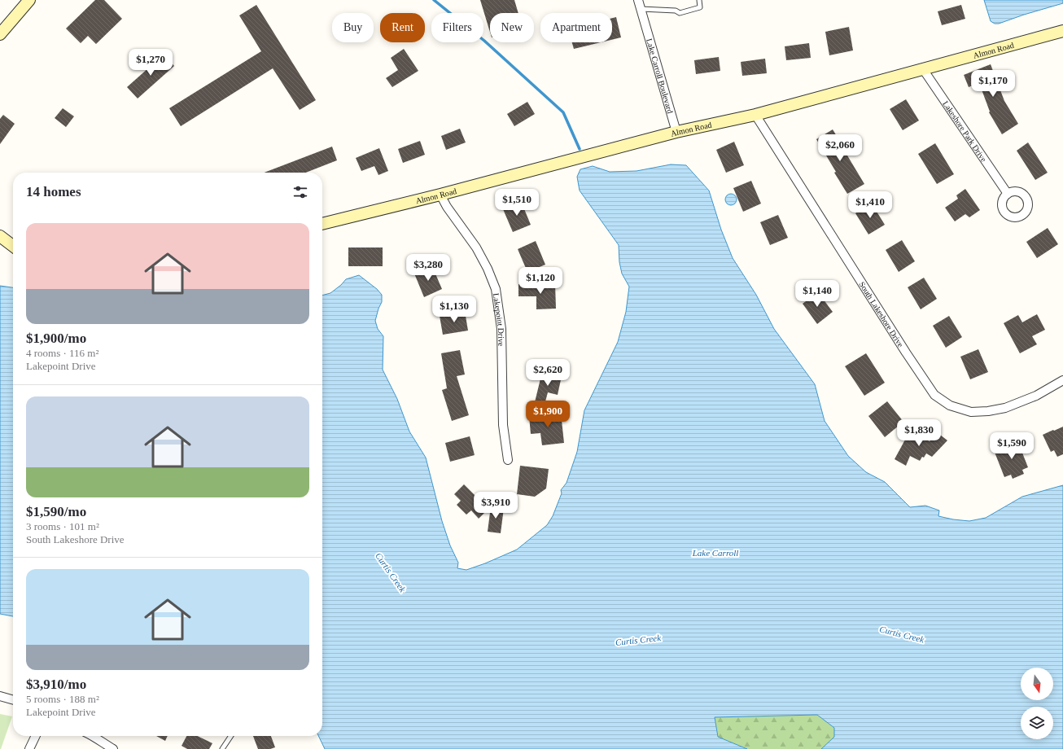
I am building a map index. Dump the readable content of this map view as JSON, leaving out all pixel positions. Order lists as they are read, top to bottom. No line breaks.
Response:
{"streets":{"street":["Almon Road","Lake Carroll Boulevard","Lakeshore Park Drive","South Lakeshore Drive","Lakepoint Drive"]},"crossings":[["Almon Road","Lake Carroll Boulevard"],["Almon Road","Lakeshore Park Drive"],["Almon Road","South Lakeshore Drive"],["Almon Road","Lakepoint Drive"]],"water":["Lake Carroll","Curtis Creek"],"north":"bottom","page":{"chip":["Buy","Rent","Filters","New","Apartment"],"price":["$1,270","$1,170","$2,060","$1,510","$1,410","$3,280","$1,120","$1,140","$1,130","$2,620","$1,900","$1,830","$1,590","$3,910"],"heading":"14 homes","list":[{"name":"$1,900/mo","note":"4 rooms · 116 m² · Lakepoint Drive"},{"name":"$1,590/mo","note":"3 rooms · 101 m² · South Lakeshore Drive"},{"name":"$3,910/mo","note":"5 rooms · 188 m² · Lakepoint Drive"}]}}
